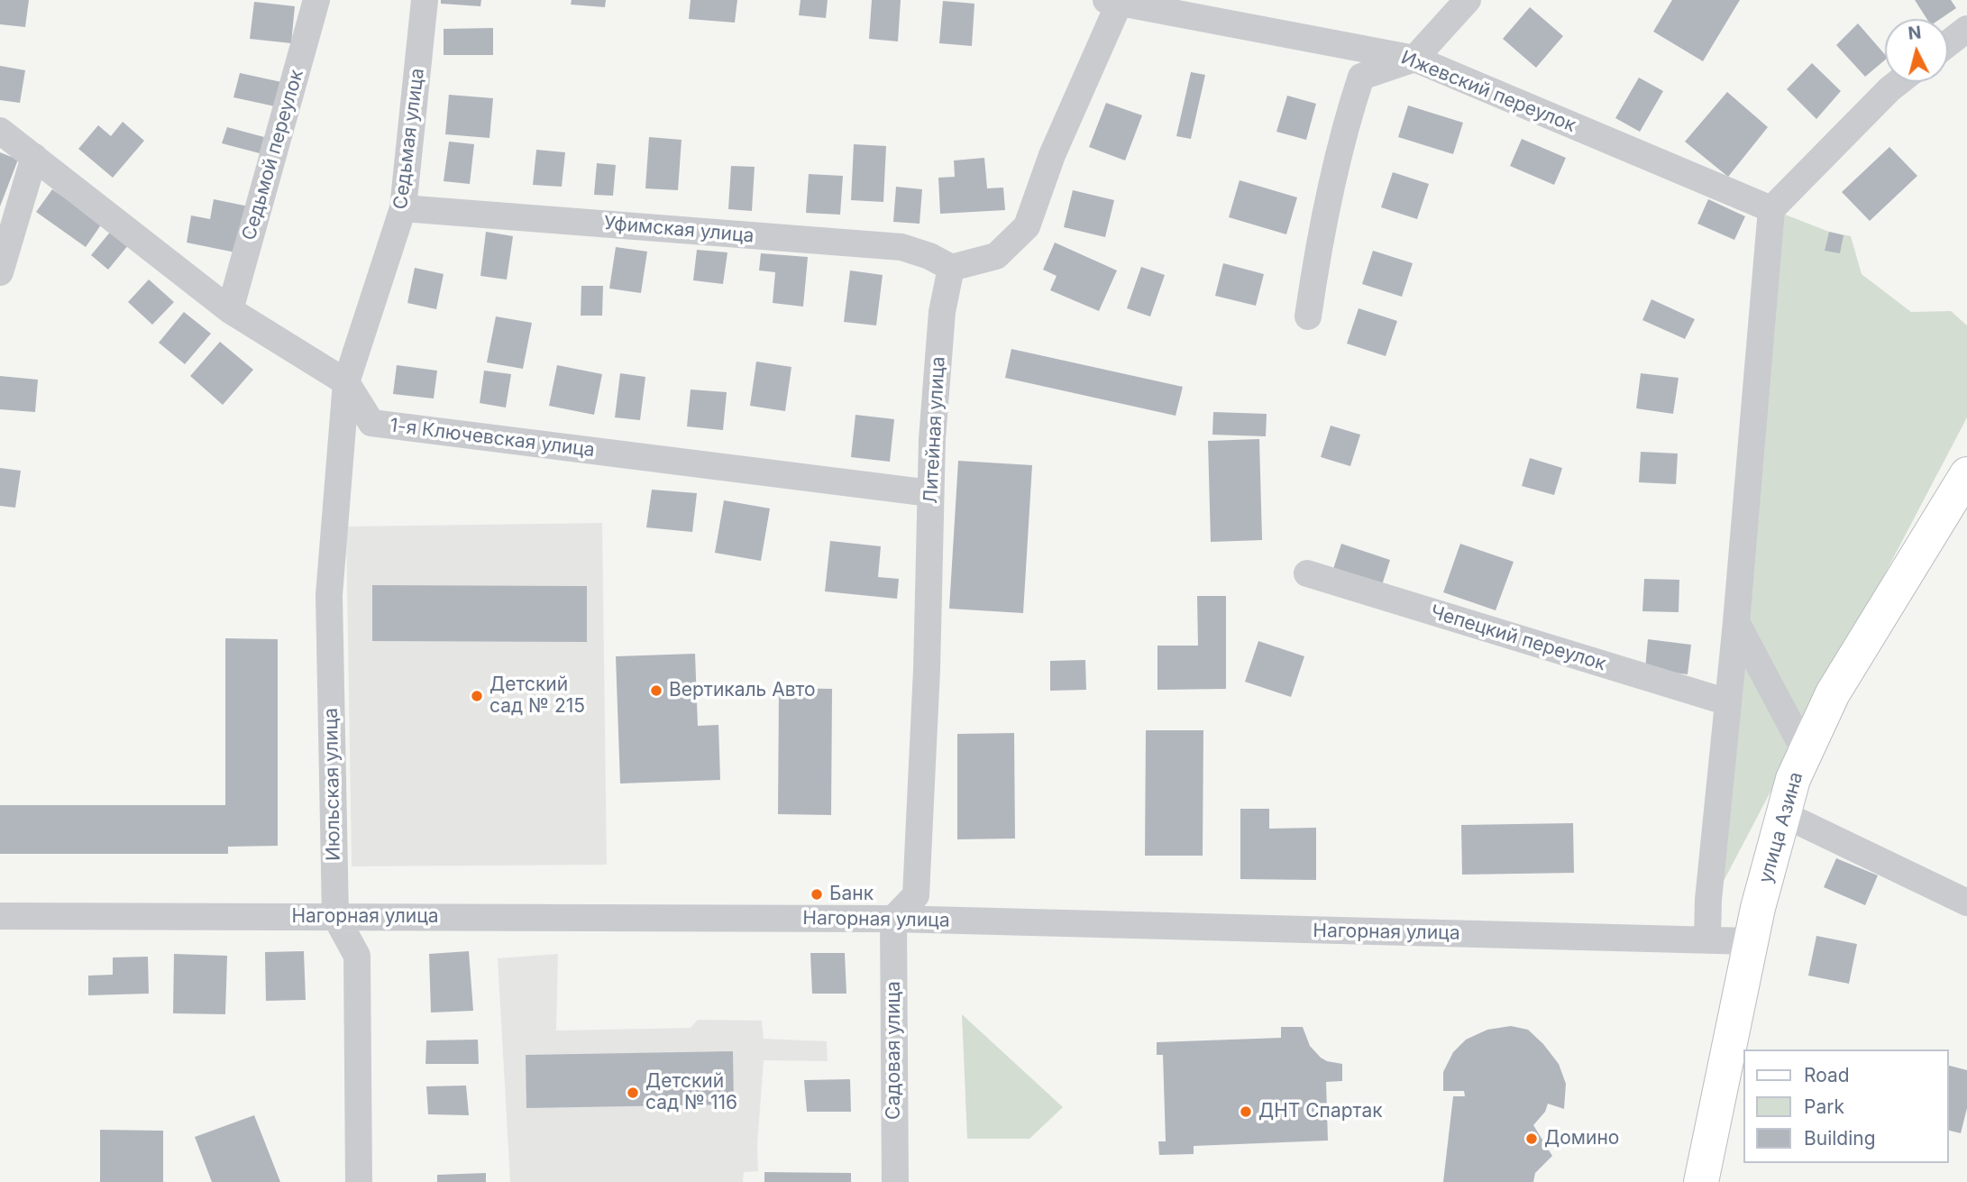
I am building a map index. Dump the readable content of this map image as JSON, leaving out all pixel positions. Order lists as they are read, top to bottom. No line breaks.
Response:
{"streets":{"main road":["улица Азина"],"street":["Ижевский переулок","Седьмая улица","Седьмой переулок","Уфимская улица","Литейная улица","1-я Ключевская улица","Чепецкий переулок","Июльская улица","Нагорная улица","Садовая улица"]},"crossings":[["Седьмая улица","Уфимская улица"],["Седьмая улица","1-я Ключевская улица"],["Седьмая улица","Июльская улица"],["Седьмой переулок","1-я Ключевская улица"],["Уфимская улица","Литейная улица"],["Литейная улица","1-я Ключевская улица"],["Литейная улица","Нагорная улица"],["Литейная улица","Садовая улица"],["1-я Ключевская улица","Июльская улица"],["Июльская улица","Нагорная улица"],["улица Азина","Нагорная улица"],["Нагорная улица","Садовая улица"]],"places":["Вертикаль Авто","Детский сад № 215","Банк","Детский сад № 116","ДНТ Спартак","Домино"],"legend":["Road","Park","Building"],"north":"top"}
